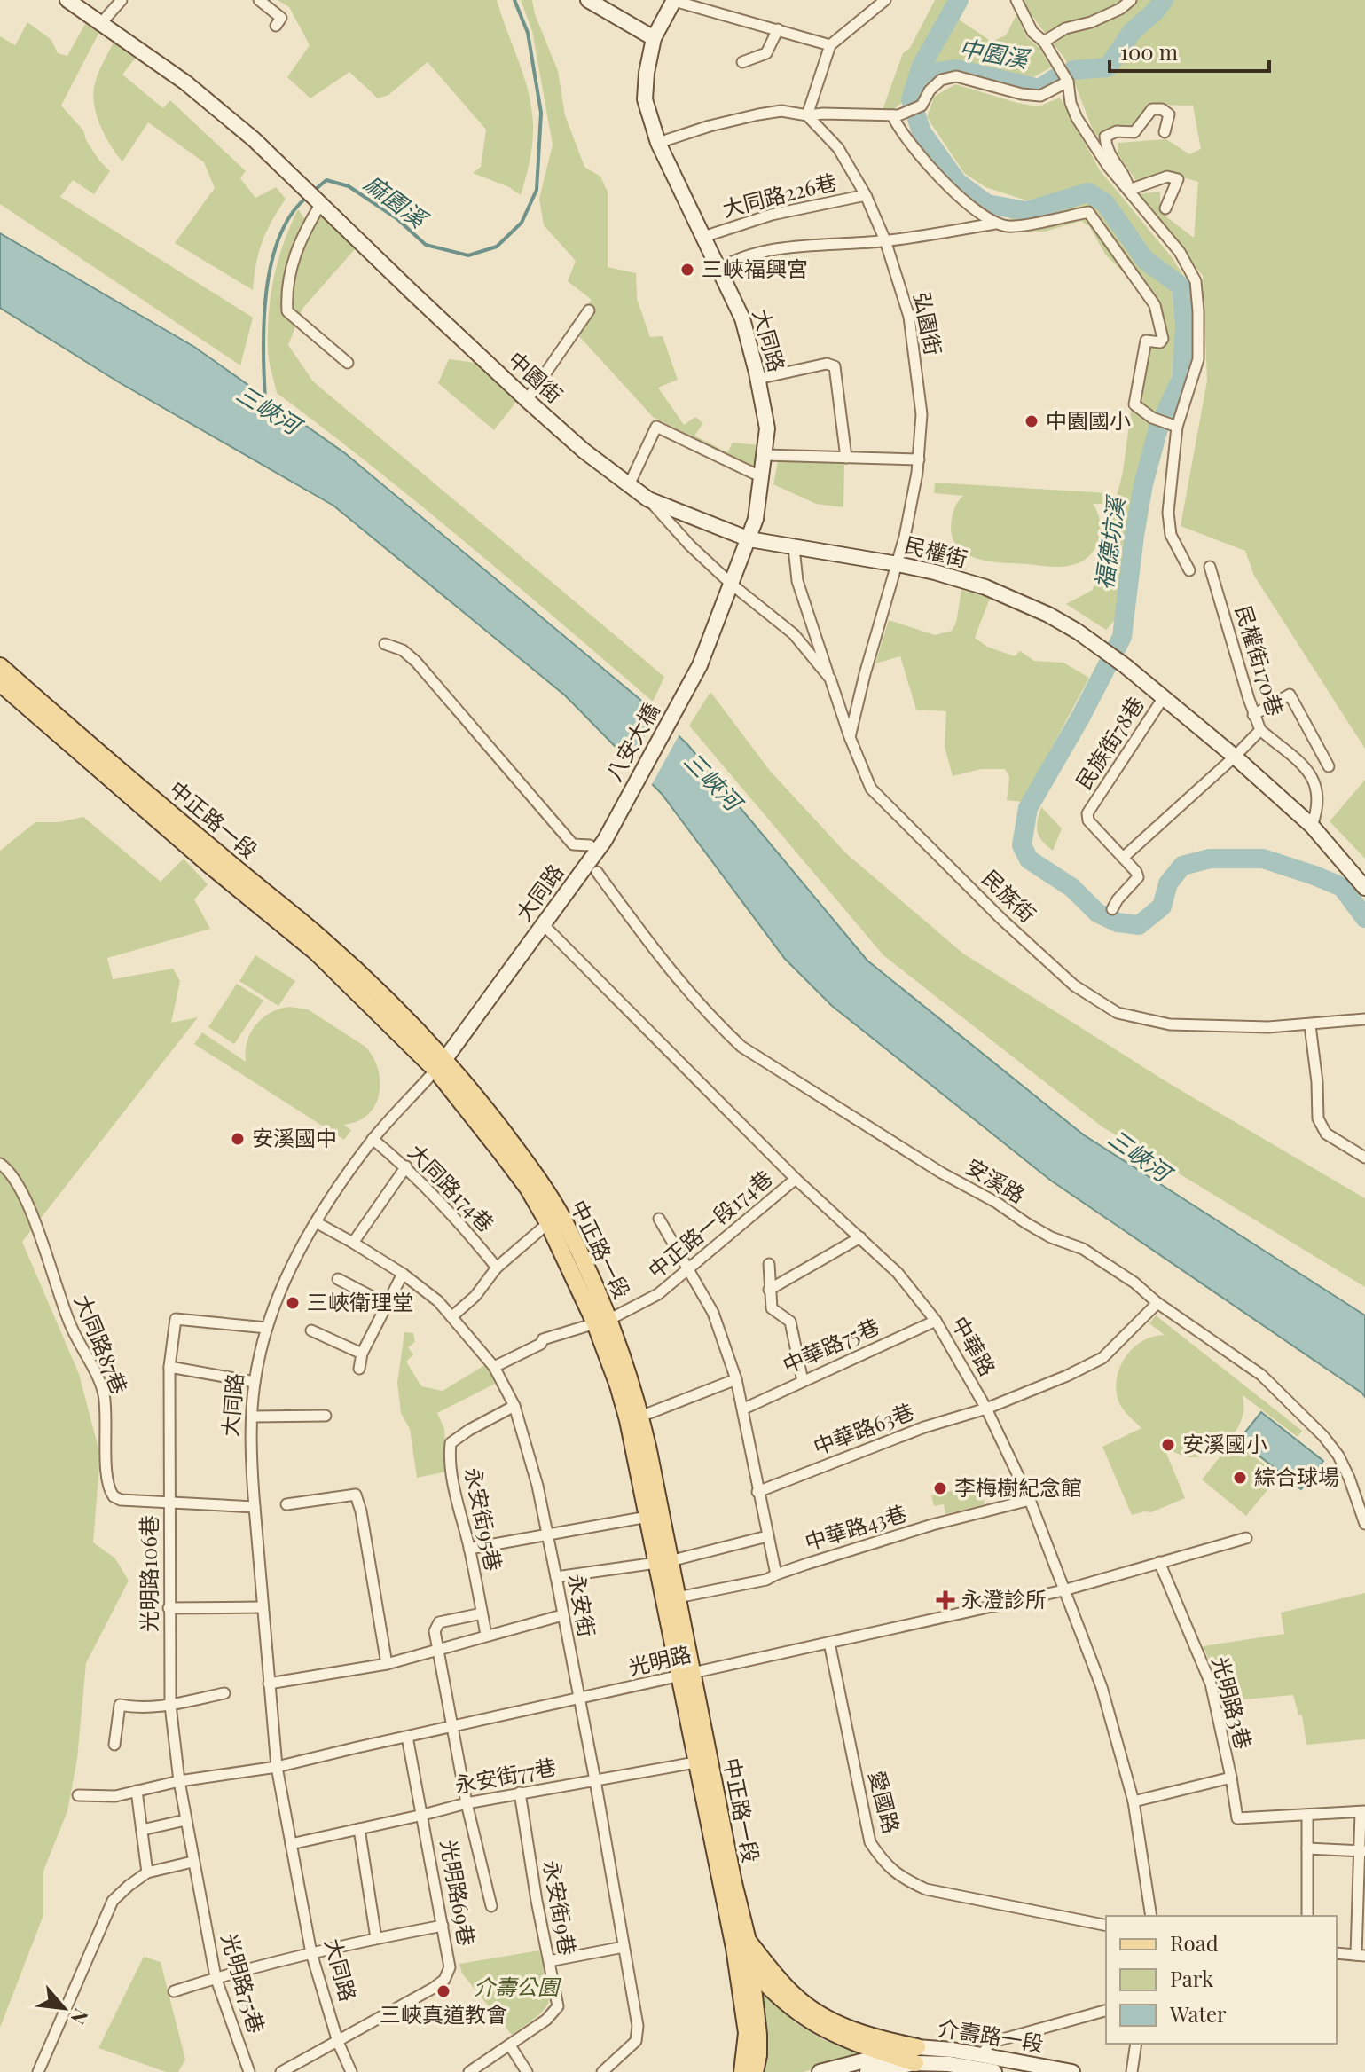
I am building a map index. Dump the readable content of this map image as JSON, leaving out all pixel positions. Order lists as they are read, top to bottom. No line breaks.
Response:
{"streets":{"main road":["中正路一段"],"street":["大同路226巷","弘園街","大同路","中園街","民權街","民權街170巷","八安大橋","民族街78巷","民族街","安溪路","大同路174巷","中正路一段174巷","大同路87巷","中華路75巷","中華路","中華路63巷","永安街95巷","中華路43巷","光明路106巷","永安街","光明路","光明路3巷","永安街77巷","愛國路","光明路69巷","永安街9巷","光明路75巷","介壽路一段"]},"crossings":[["大同路226巷","弘園街"],["大同路226巷","大同路"],["弘園街","民權街"],["大同路","中園街"],["大同路","民權街"],["大同路","八安大橋"],["大同路","中正路一段"],["大同路","大同路174巷"],["大同路","大同路87巷"],["大同路","中華路"],["大同路","光明路106巷"],["大同路","永安街"],["大同路","光明路"],["大同路","光明路69巷"],["中園街","民權街"],["民權街","民族街78巷"],["民權街","民族街"],["民權街170巷","民族街78巷"],["中正路一段","中正路一段174巷"],["中正路一段","中華路43巷"],["中正路一段","光明路"],["中正路一段","永安街77巷"],["安溪路","中華路63巷"],["中正路一段174巷","中華路"],["中正路一段174巷","永安街"],["大同路87巷","光明路106巷"],["中華路75巷","中華路"],["中華路","中華路63巷"],["中華路","中華路43巷"],["中華路","光明路"],["永安街95巷","永安街"],["光明路106巷","光明路"],["光明路106巷","光明路75巷"],["永安街","光明路"],["永安街","永安街77巷"],["光明路","光明路3巷"],["光明路","愛國路"],["光明路","光明路69巷"],["永安街77巷","光明路69巷"],["永安街77巷","永安街9巷"]],"water":["中園溪","麻園溪","三峽河","福德坑溪"],"parks":["介壽公園"],"places":{"other":["三峽福興宮","中園國小","安溪國中","三峽衛理堂","安溪國小","綜合球場","李梅樹紀念館","三峽真道教會"],"health":["永澄診所"]},"legend":["Road","Park","Water"],"scale_bar":"100 m","north":"bottom right"}
